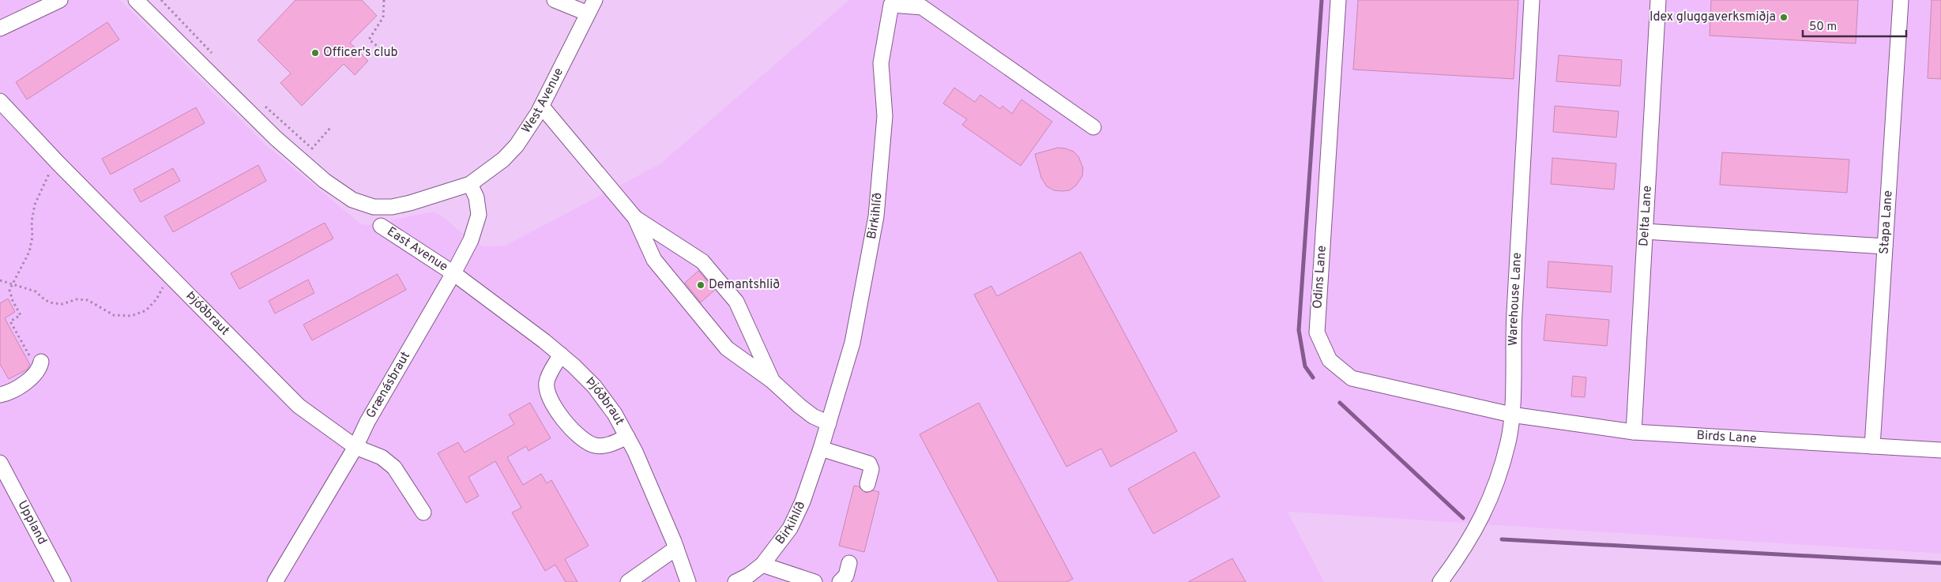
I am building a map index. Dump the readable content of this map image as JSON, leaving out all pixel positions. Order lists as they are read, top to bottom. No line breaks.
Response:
{"streets":{"street":["West Avenue","Delta Lane","Birkihlíð","Stapa Lane","East Avenue","Odins Lane","Warehouse Lane","Þjóðbraut","Grænásbraut","Birds Lane","Uppland"]},"crossings":[["West Avenue","Grænásbraut"],["Delta Lane","Birds Lane"],["Stapa Lane","Birds Lane"],["East Avenue","Þjóðbraut"],["East Avenue","Grænásbraut"],["Odins Lane","Warehouse Lane"],["Odins Lane","Birds Lane"],["Warehouse Lane","Birds Lane"],["Þjóðbraut","Grænásbraut"]],"places":["Idex gluggaverksmiðja","Officer's club","Demantshlið"],"scale_bar":"50 m"}
